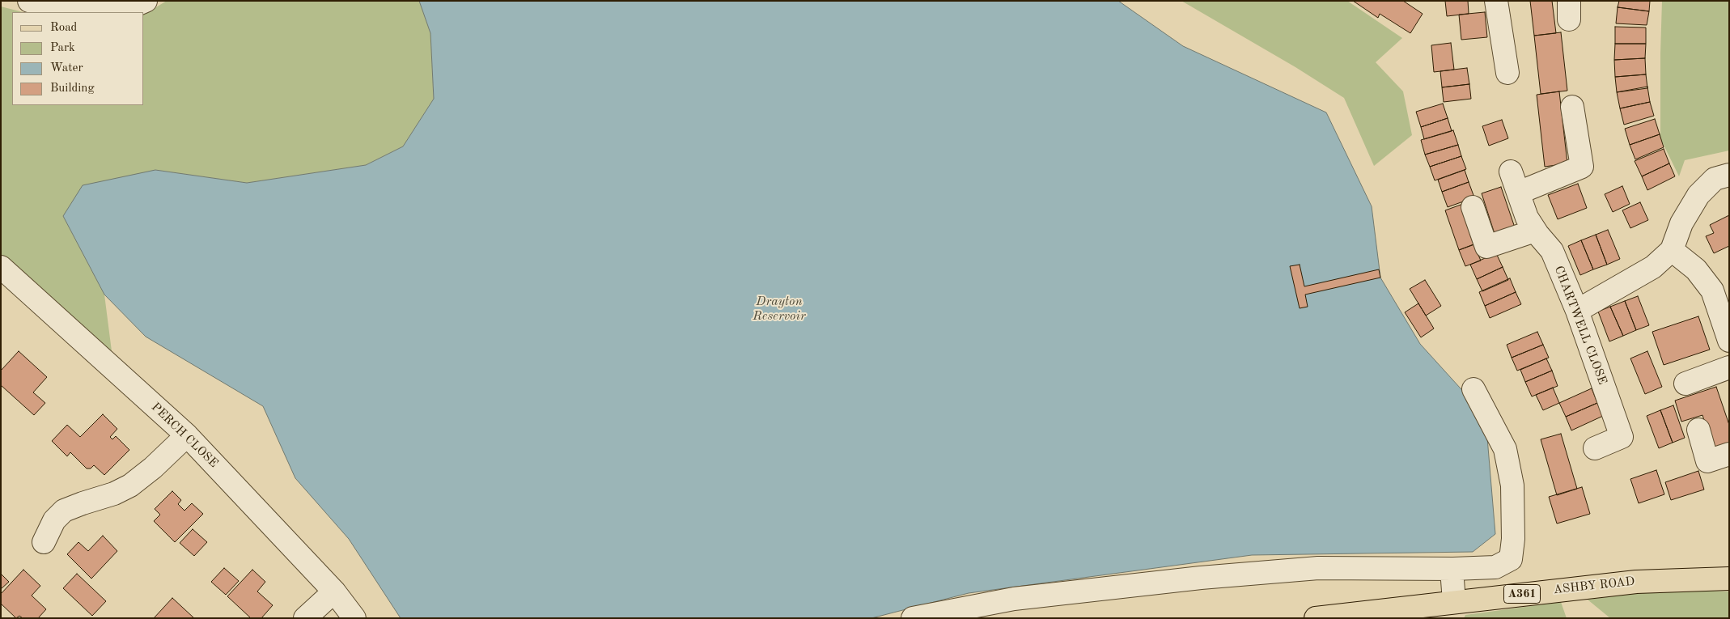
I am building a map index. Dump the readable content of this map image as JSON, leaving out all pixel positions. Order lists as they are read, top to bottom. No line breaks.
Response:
{"streets":{"main road":["ASHBY ROAD","A361"],"street":["CHARTWELL CLOSE","PERCH CLOSE"]},"water":["Drayton Reservoir"],"legend":["Road","Park","Water","Building"]}
